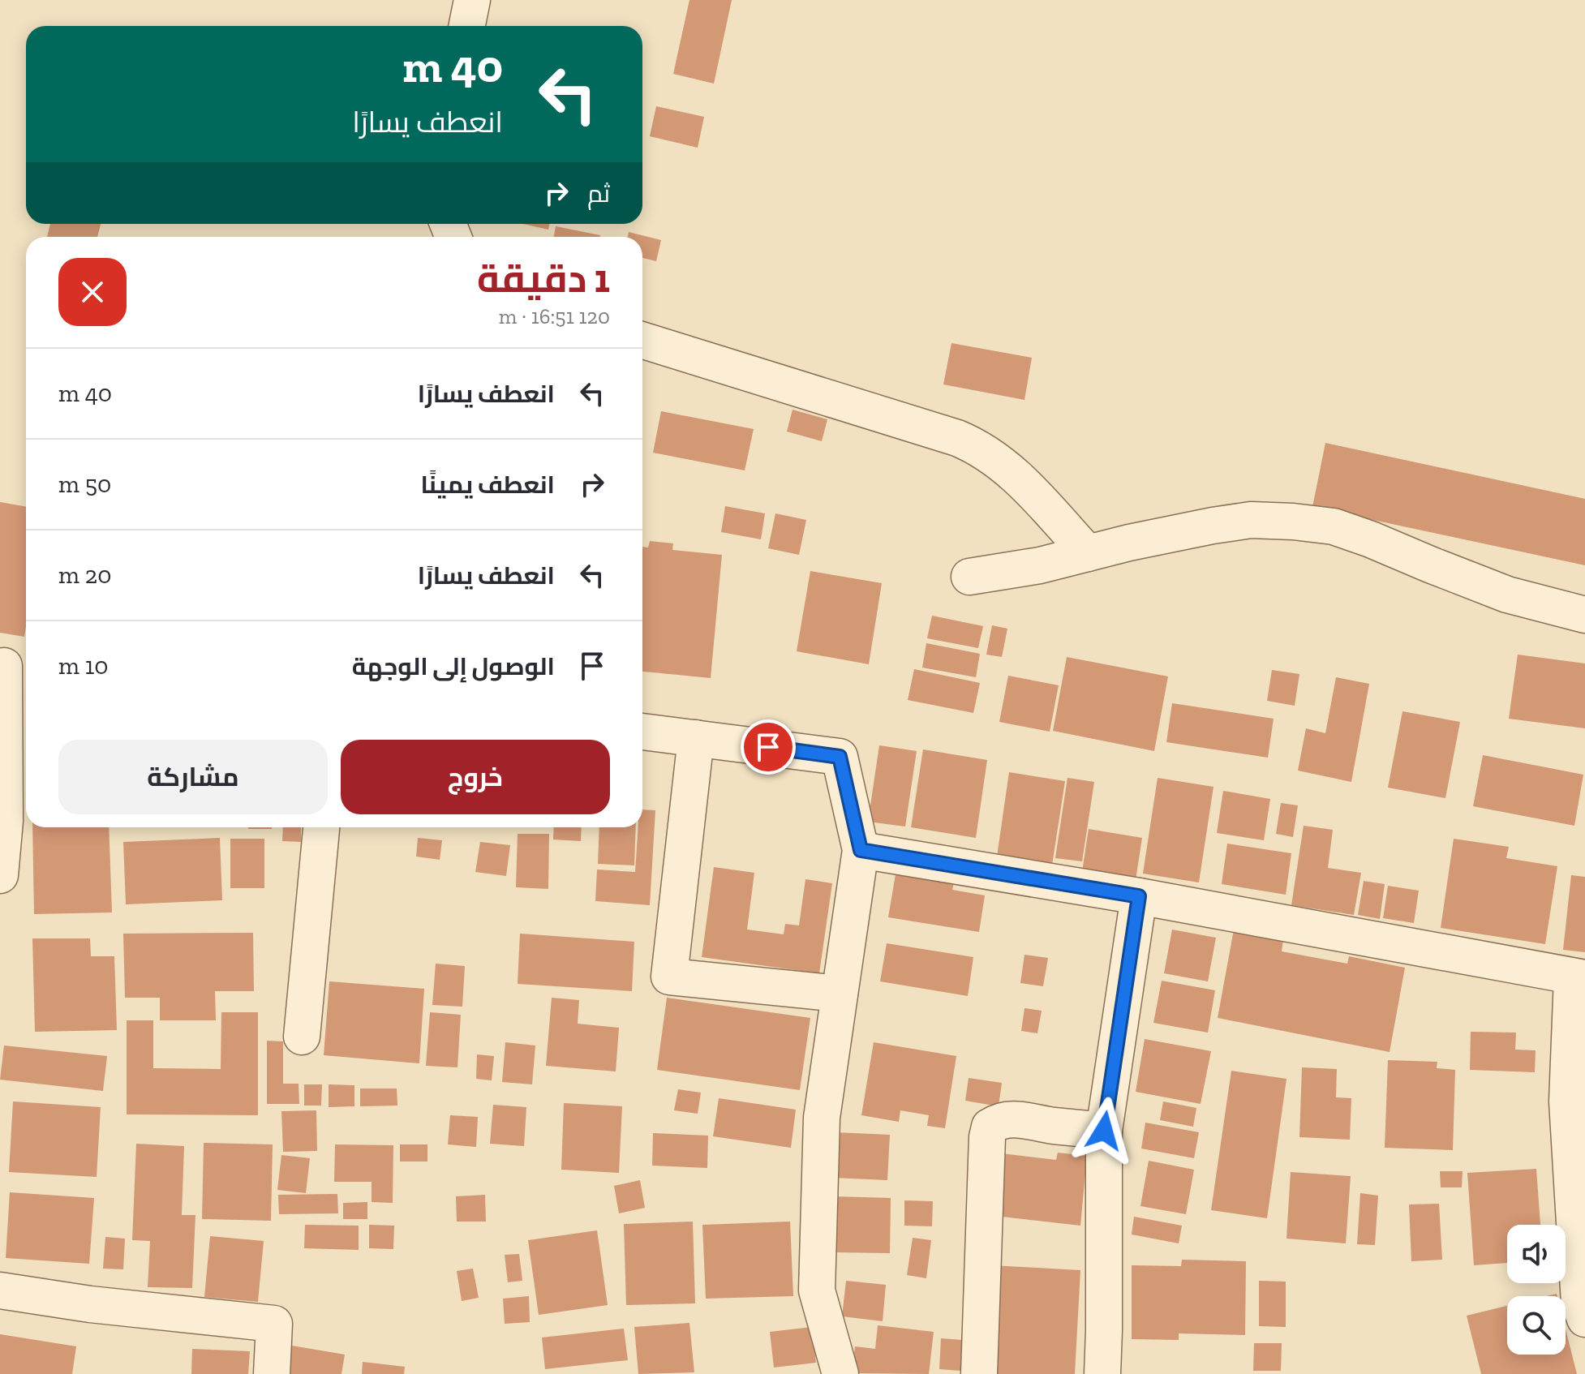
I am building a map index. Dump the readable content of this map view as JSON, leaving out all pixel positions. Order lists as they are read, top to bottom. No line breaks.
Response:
{"page":{"turn":["40 m","انعطف يسارًا"],"then":"ثم","heading":["1 دقيقة","120 m · 16:51"],"list":[{"name":"انعطف يسارًا","value":"40 m"},{"name":"انعطف يمينًا","value":"50 m"},{"name":"انعطف يسارًا","value":"20 m"},{"name":"الوصول إلى الوجهة","value":"10 m"}],"buttons":["خروج","مشاركة"]}}
